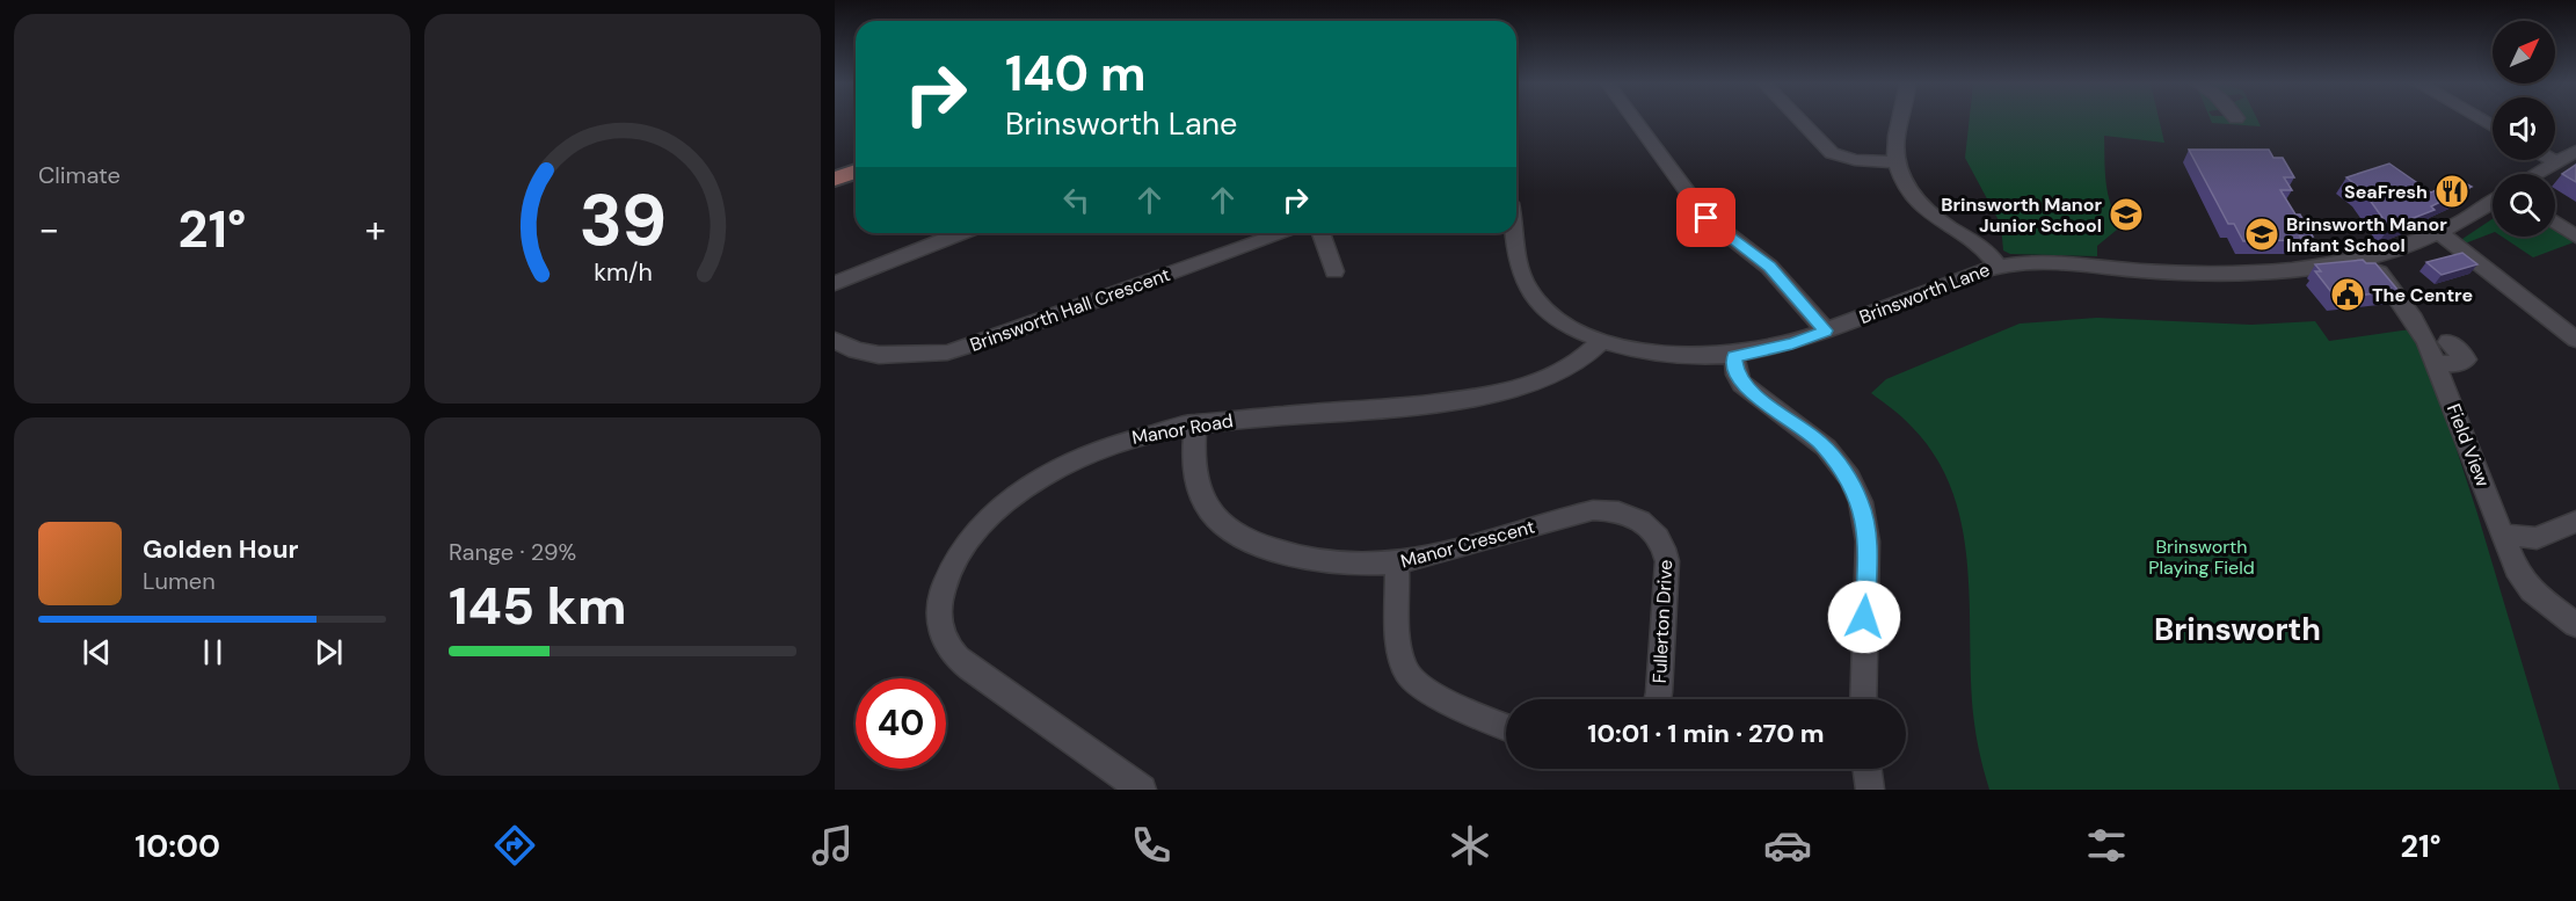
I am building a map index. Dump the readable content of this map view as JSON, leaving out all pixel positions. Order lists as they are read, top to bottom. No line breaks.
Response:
{"streets":{"street":["Brinsworth Lane","Brinsworth Hall Crescent","Manor Road","Field View","Manor Crescent","Fullerton Drive"]},"crossings":[["Brinsworth Lane","Manor Road"],["Brinsworth Lane","Field View"],["Manor Road","Manor Crescent"],["Manor Crescent","Fullerton Drive"]],"districts":["Brinsworth"],"parks":["Brinsworth Playing Field"],"places":{"restaurant":["SeaFresh"],"school or university":["Brinsworth Manor Junior School","Brinsworth Manor Infant School"],"public building":["The Centre"]},"north":"top right","page":{"tile":["Climate",["Range · 29%","145 km"]],"turn":["140 m","Brinsworth Lane"],"heat":["−","21°","+"],"song":["Golden Hour","Lumen"],"limit":"40","trip":"10:01 · 1 min · 270 m","tabs":["10:00","21°"],"gauge":["39","km/h"]}}
